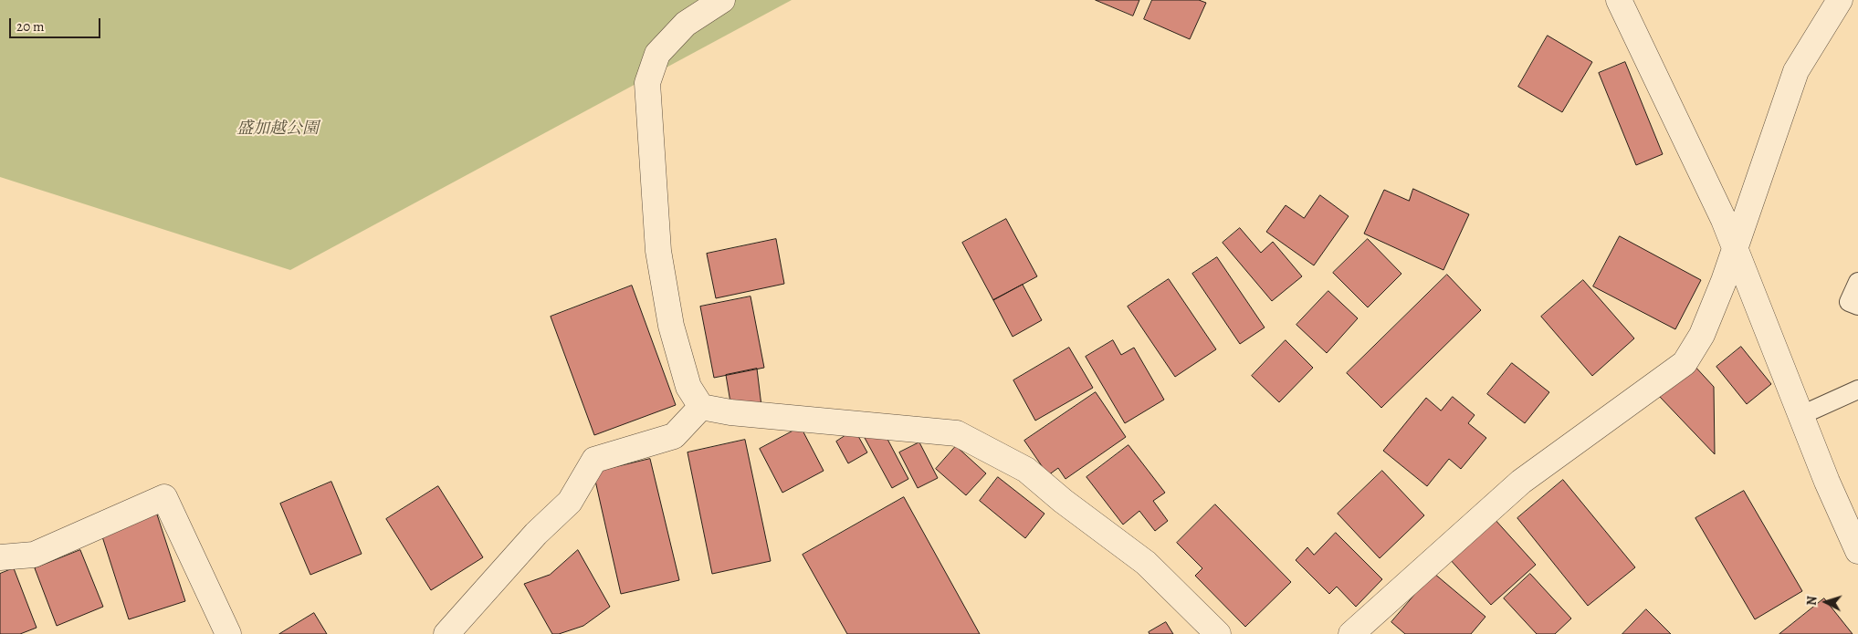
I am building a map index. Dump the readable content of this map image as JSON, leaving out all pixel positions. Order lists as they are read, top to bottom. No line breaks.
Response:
{"parks":["盛加越公園"],"scale_bar":"20 m","north":"left"}
